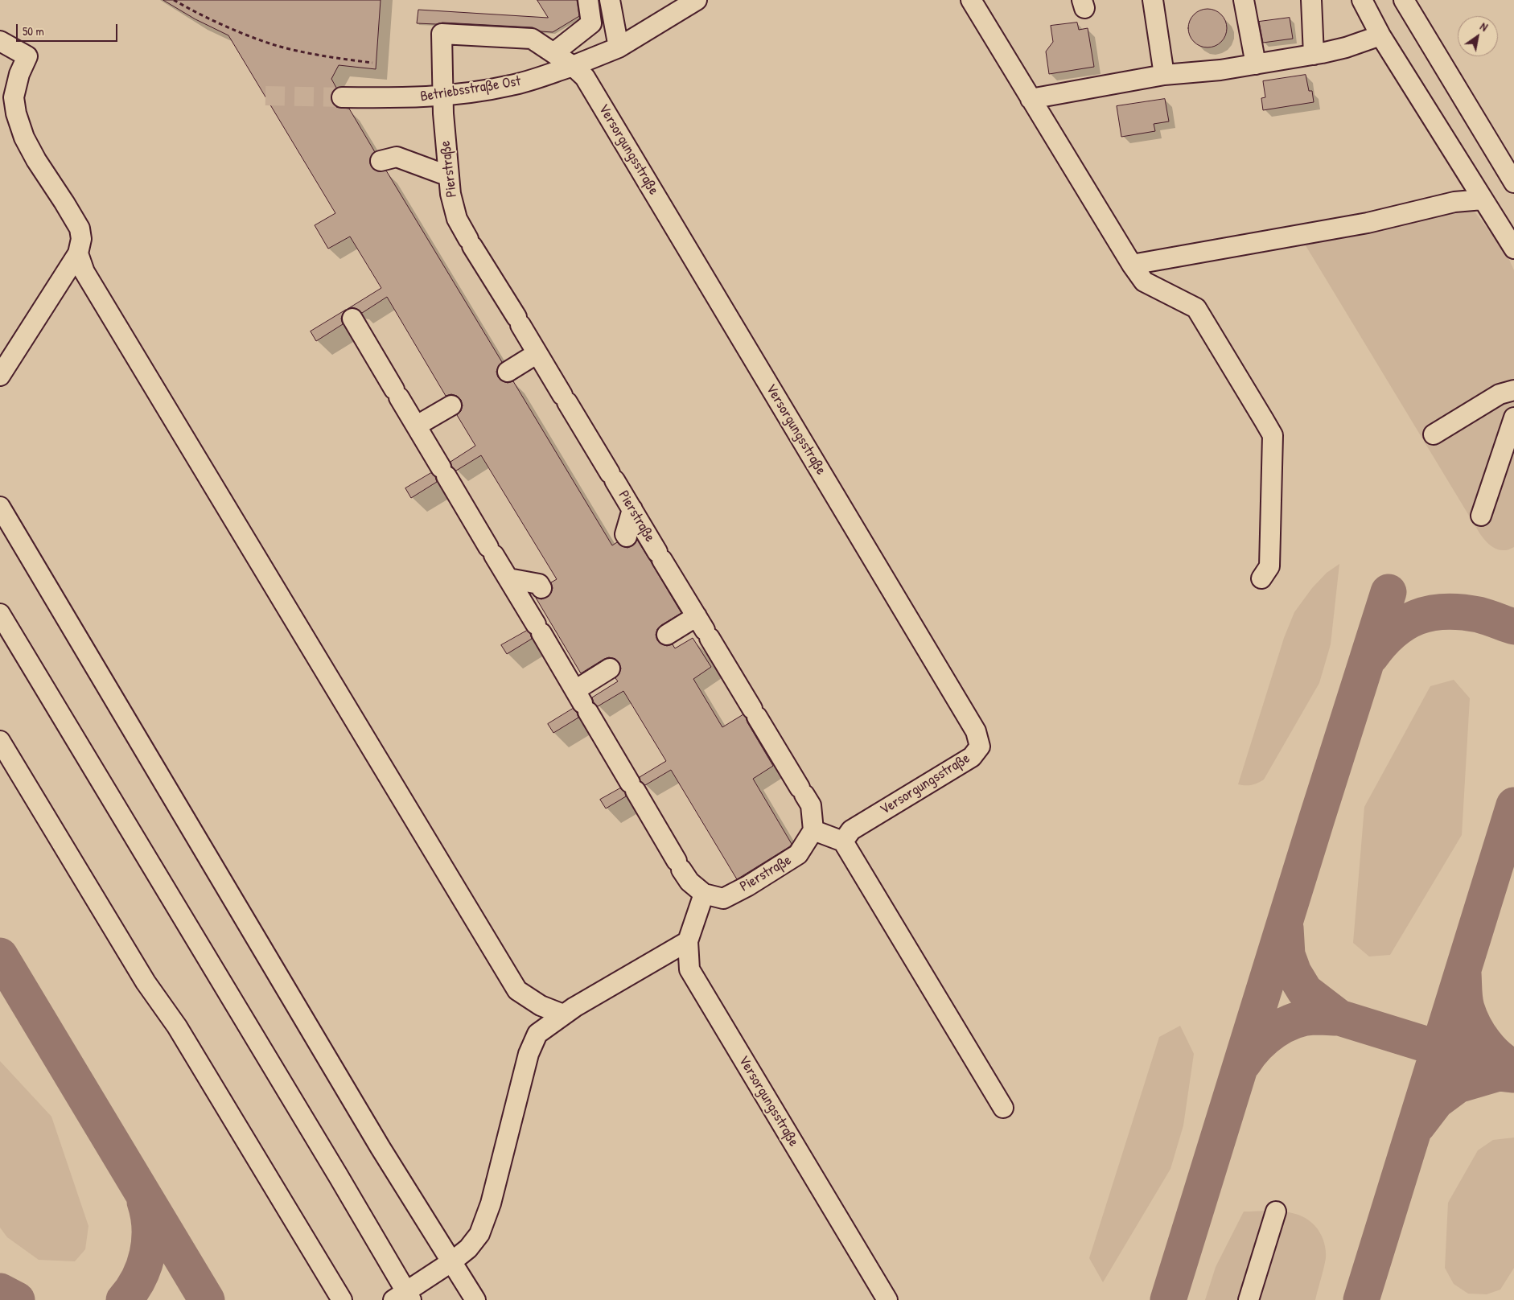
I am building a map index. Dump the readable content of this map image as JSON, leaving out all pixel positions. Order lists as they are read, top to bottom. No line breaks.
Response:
{"streets":{"lane":["Betriebsstraße Ost","Versorgungsstraße","Pierstraße"]},"crossings":[["Betriebsstraße Ost","Versorgungsstraße"],["Betriebsstraße Ost","Pierstraße"],["Versorgungsstraße","Pierstraße"]],"scale_bar":"50 m","north":"top right"}
